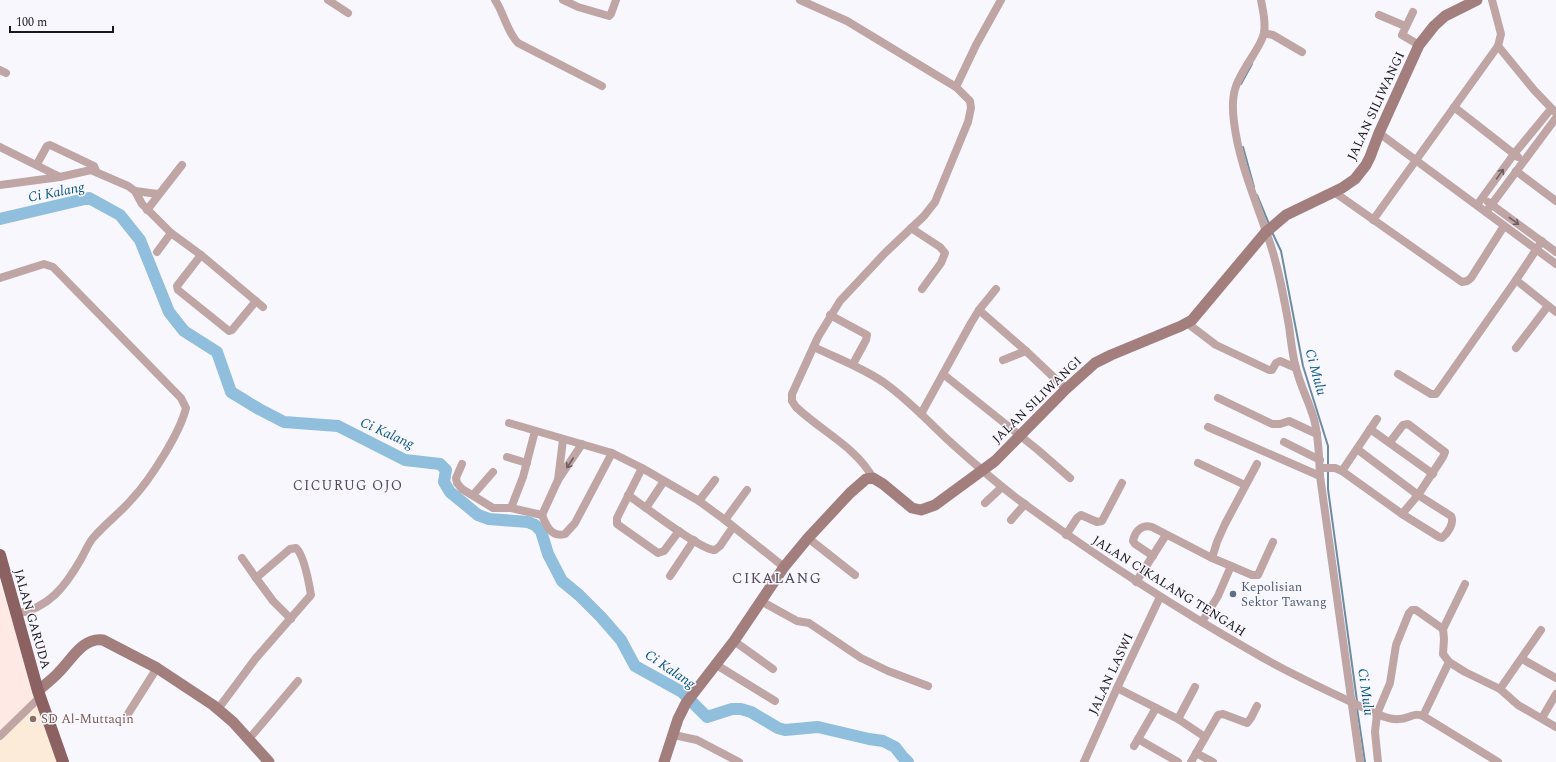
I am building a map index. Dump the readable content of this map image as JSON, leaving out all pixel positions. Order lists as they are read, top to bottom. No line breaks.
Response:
{"streets":{"main road":["JALAN GARUDA"],"street":["JALAN SILIWANGI","JALAN CIKALANG TENGAH","JALAN LASWI"]},"crossings":[["JALAN SILIWANGI","JALAN CIKALANG TENGAH"],["JALAN CIKALANG TENGAH","JALAN LASWI"]],"districts":["CICURUG OJO","CIKALANG"],"water":["Ci Kalang","Ci Mulu"],"places":["Kepolisian Sektor Tawang","SD Al-Muttaqin"],"scale_bar":"100 m"}
